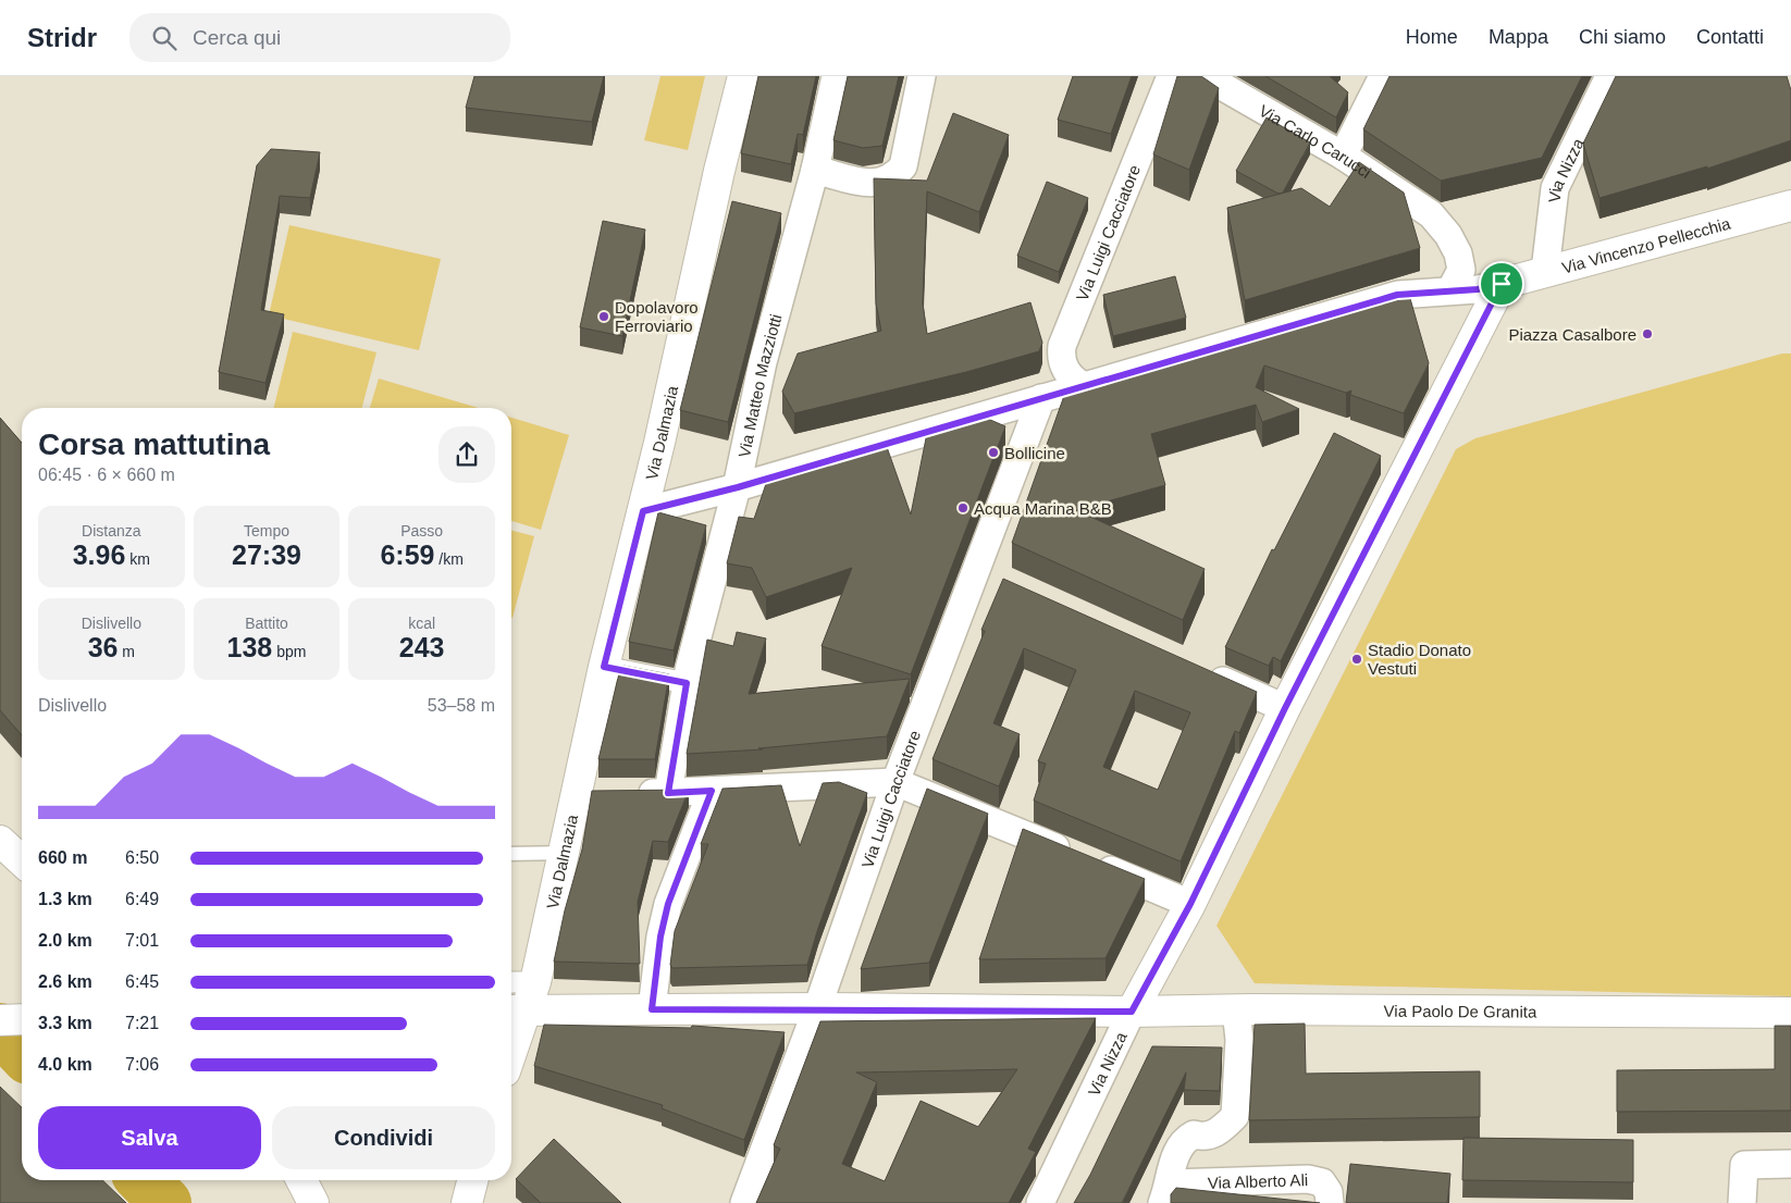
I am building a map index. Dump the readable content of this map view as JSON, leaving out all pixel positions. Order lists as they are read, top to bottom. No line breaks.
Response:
{"streets":{"main road":["Via Nizza","Via Vincenzo Pellecchia","Via Dalmazia","Via Paolo De Granita"],"street":["Via Carlo Carucci","Via Luigi Cacciatore","Via Matteo Mazziotti","Via Alberto Ali"]},"crossings":[["Via Nizza","Via Vincenzo Pellecchia"],["Via Nizza","Via Paolo De Granita"],["Via Luigi Cacciatore","Via Paolo De Granita"],["Via Dalmazia","Via Paolo De Granita"],["Via Paolo De Granita","Via Alberto Ali"]],"places":["Dopolavoro Ferroviario","Piazza Casalbore","Bollicine","Acqua Marina B&B","Stadio Donato Vestuti"],"page":{"header":"Stridr","search":"Cerca qui","nav":["Home","Mappa","Chi siamo","Contatti"],"heading":["Corsa mattutina","06:45 · 6 × 660 m"],"stats":[["Distanza","3.96 km"],["Tempo","27:39"],["Passo","6:59 /km"],["Dislivello","36 m"],["Battito","138 bpm"],["kcal","243"]],"chart":["Dislivello","53–58 m"],"list":[{"name":"660 m","note":"6:50"},{"name":"1.3 km","note":"6:49"},{"name":"2.0 km","note":"7:01"},{"name":"2.6 km","note":"6:45"},{"name":"3.3 km","note":"7:21"},{"name":"4.0 km","note":"7:06"}],"buttons":["Salva","Condividi"]}}
